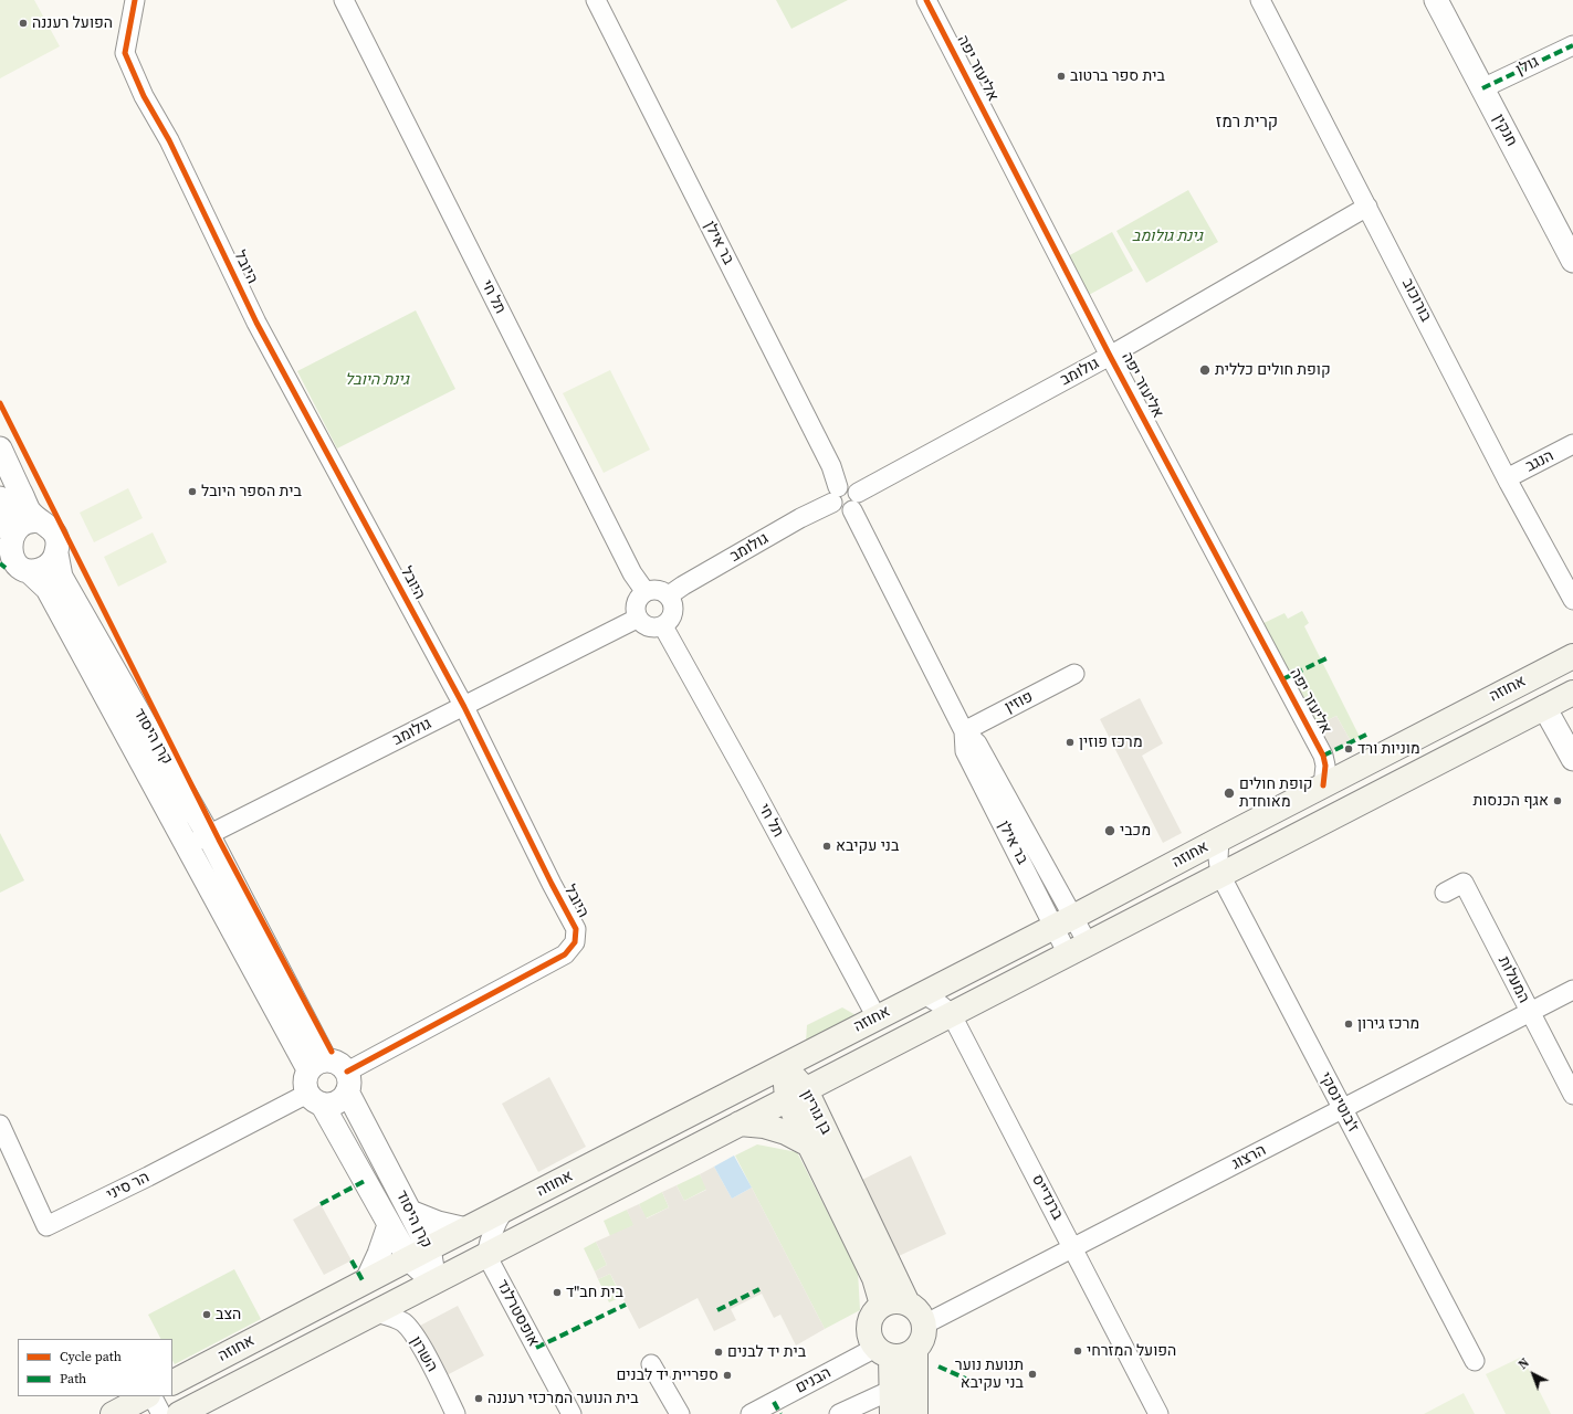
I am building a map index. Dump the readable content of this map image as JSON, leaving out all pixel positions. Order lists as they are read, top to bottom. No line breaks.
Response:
{"streets":{"main road":["אחוזה","בן גוריון"],"street":["גולן","אליעזר יפה","חנקין","בר אילן","היובל","תל חי","בורוכוב","גולומב","הנגב","פוזין","קרן היסוד","המעלות","ז'בוטינסקי","הרצוג","הר סיני","ברנדייס","אופסטרלנד","השרון","הבנים"]},"crossings":[["גולן","חנקין"],["אליעזר יפה","גולומב"],["אליעזר יפה","אחוזה"],["בר אילן","גולומב"],["בר אילן","אחוזה"],["בר אילן","פוזין"],["היובל","גולומב"],["היובל","קרן היסוד"],["היובל","הר סיני"],["תל חי","גולומב"],["תל חי","אחוזה"],["בורוכוב","גולומב"],["בורוכוב","הנגב"],["גולומב","קרן היסוד"],["אחוזה","קרן היסוד"],["אחוזה","ז'בוטינסקי"],["אחוזה","בן גוריון"],["אחוזה","ברנדייס"],["אחוזה","אופסטרלנד"],["אחוזה","השרון"],["קרן היסוד","הר סיני"],["המעלות","הרצוג"],["ז'בוטינסקי","הרצוג"],["בן גוריון","הרצוג"],["בן גוריון","הבנים"],["הרצוג","ברנדייס"],["הרצוג","הבנים"]],"districts":["קרית רמז"],"parks":["גינת גולומב","גינת היובל"],"places":["הפועל רעננה","בית ספר ברטוב","קופת חולים כללית","בית הספר היובל","מרכז פוזין","מוניות ורד","קופת חולים מאוחדת","אגף הכנסות","מכבי","בני עקיבא","מרכז גירון","בית חב\"ד","הצב","הפועל המזרחי","בית יד לבנים","תנועת נוער בני עקיבא","ספריית יד לבנים","בית הנוער המרכזי רעננה"],"legend":["Cycle path","Path"],"north":"top left"}
